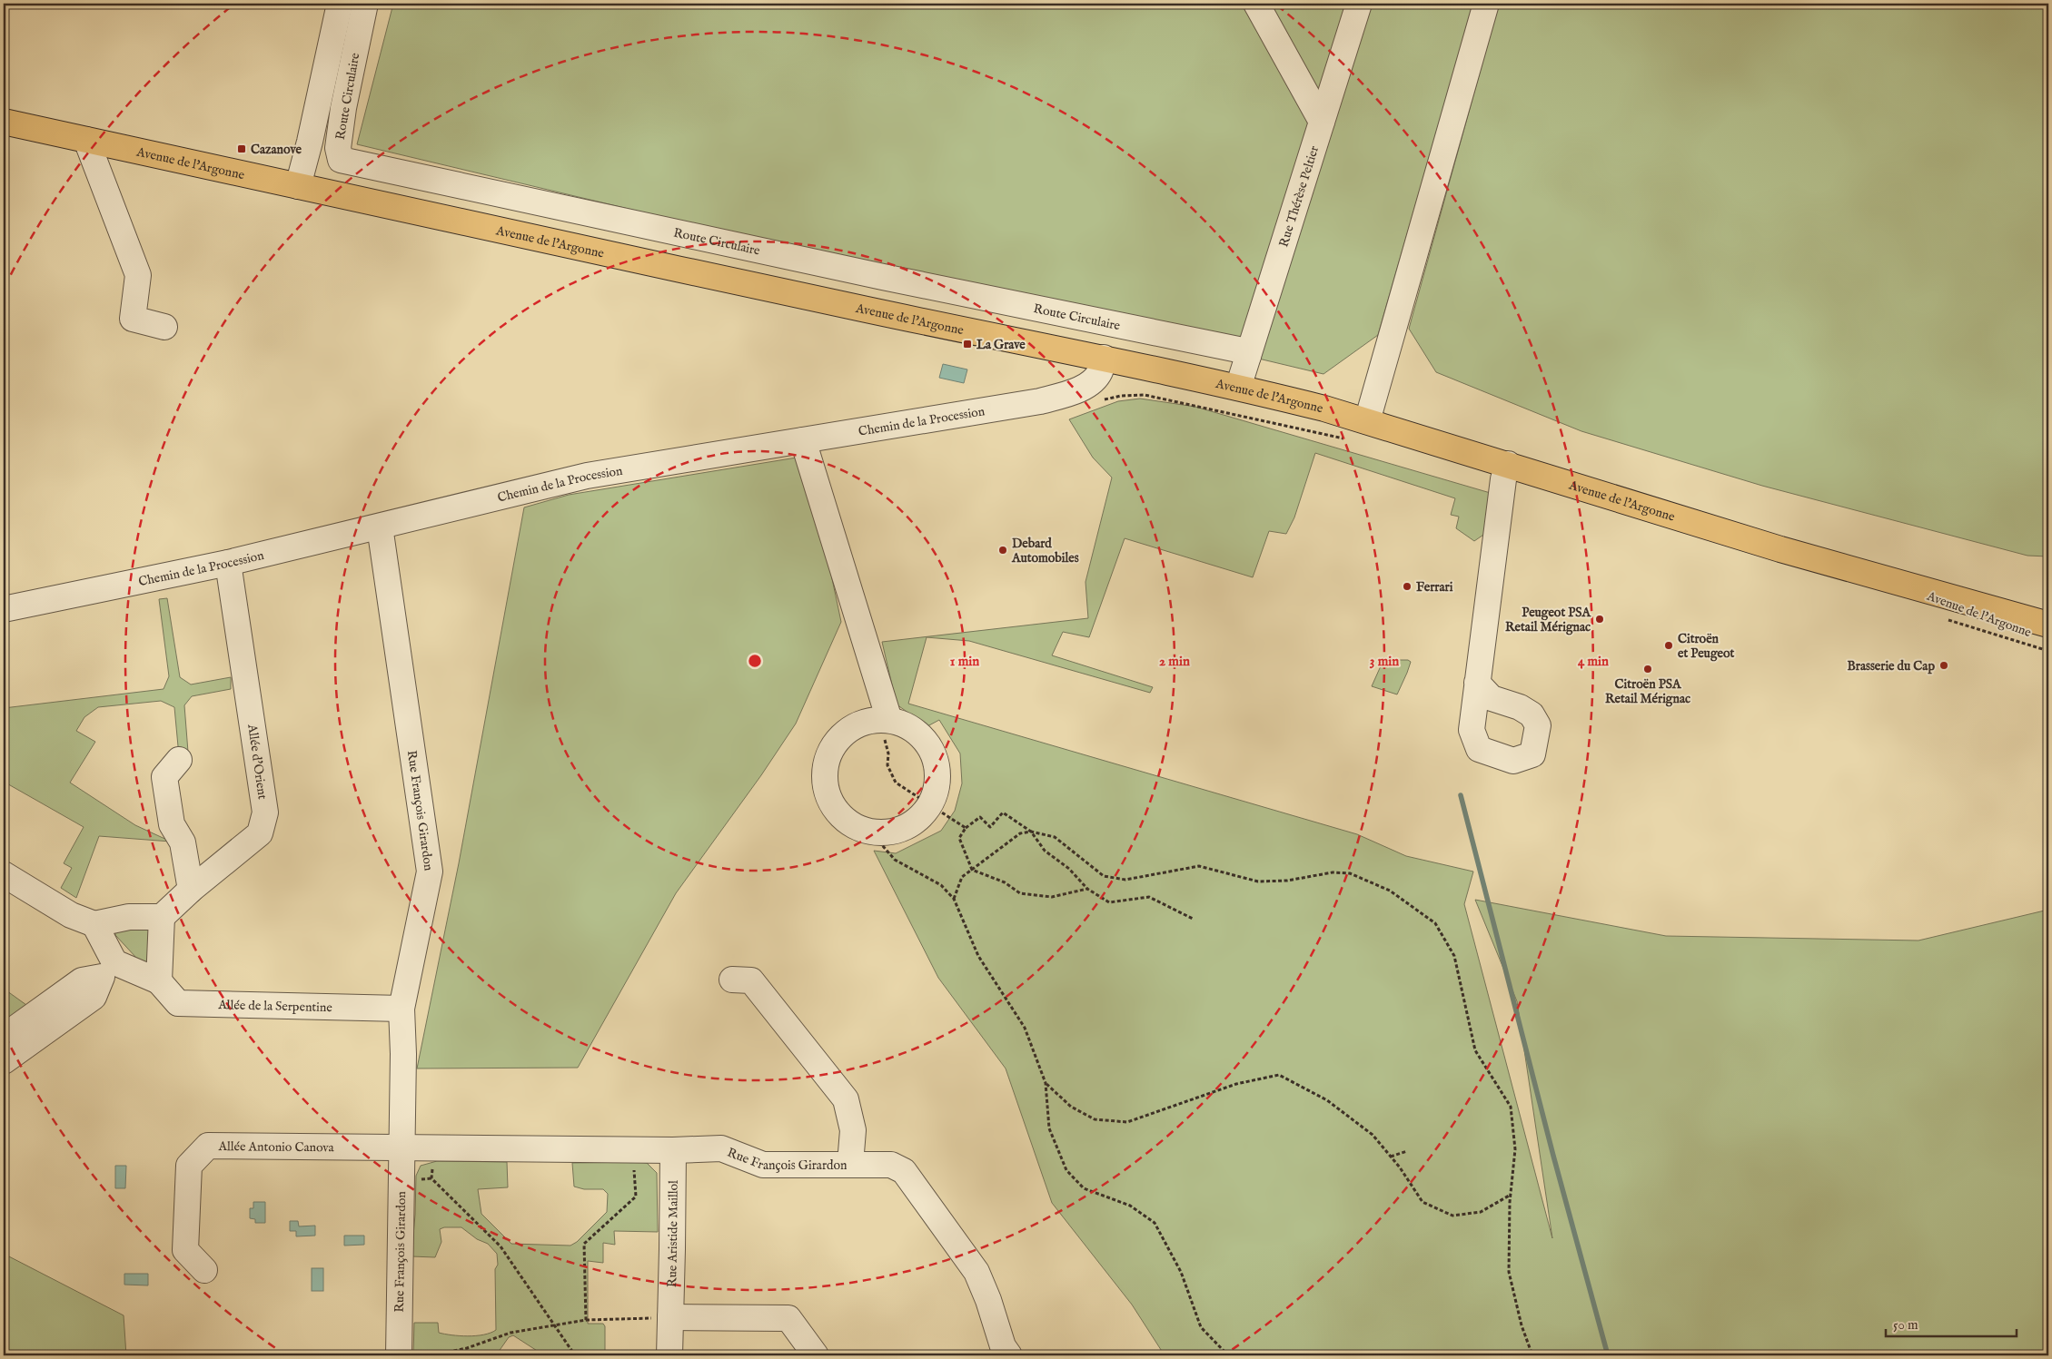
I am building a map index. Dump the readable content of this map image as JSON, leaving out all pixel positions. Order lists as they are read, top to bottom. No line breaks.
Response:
{"streets":{"main road":["Avenue de l'Argonne"],"street":["Route Circulaire","Rue Thérèse Peltier","Chemin de la Procession","Allée d'Orient","Rue François Girardon","Allée de la Serpentine","Allée Antonio Canova","Rue Aristide Maillol"]},"crossings":[["Route Circulaire","Rue Thérèse Peltier"],["Avenue de l'Argonne","Rue Thérèse Peltier"],["Avenue de l'Argonne","Chemin de la Procession"],["Chemin de la Procession","Allée d'Orient"],["Chemin de la Procession","Rue François Girardon"],["Rue François Girardon","Allée de la Serpentine"],["Rue François Girardon","Allée Antonio Canova"],["Rue François Girardon","Rue Aristide Maillol"]],"places":{"transit":["Cazanove","La Grave"],"other":["Debard Automobiles","Ferrari","Peugeot PSA Retail Mérignac","Citroën et Peugeot","Brasserie du Cap","Citroën PSA Retail Mérignac"]},"scale_bar":"50 m","rings":["1 min","2 min","3 min","4 min"]}
